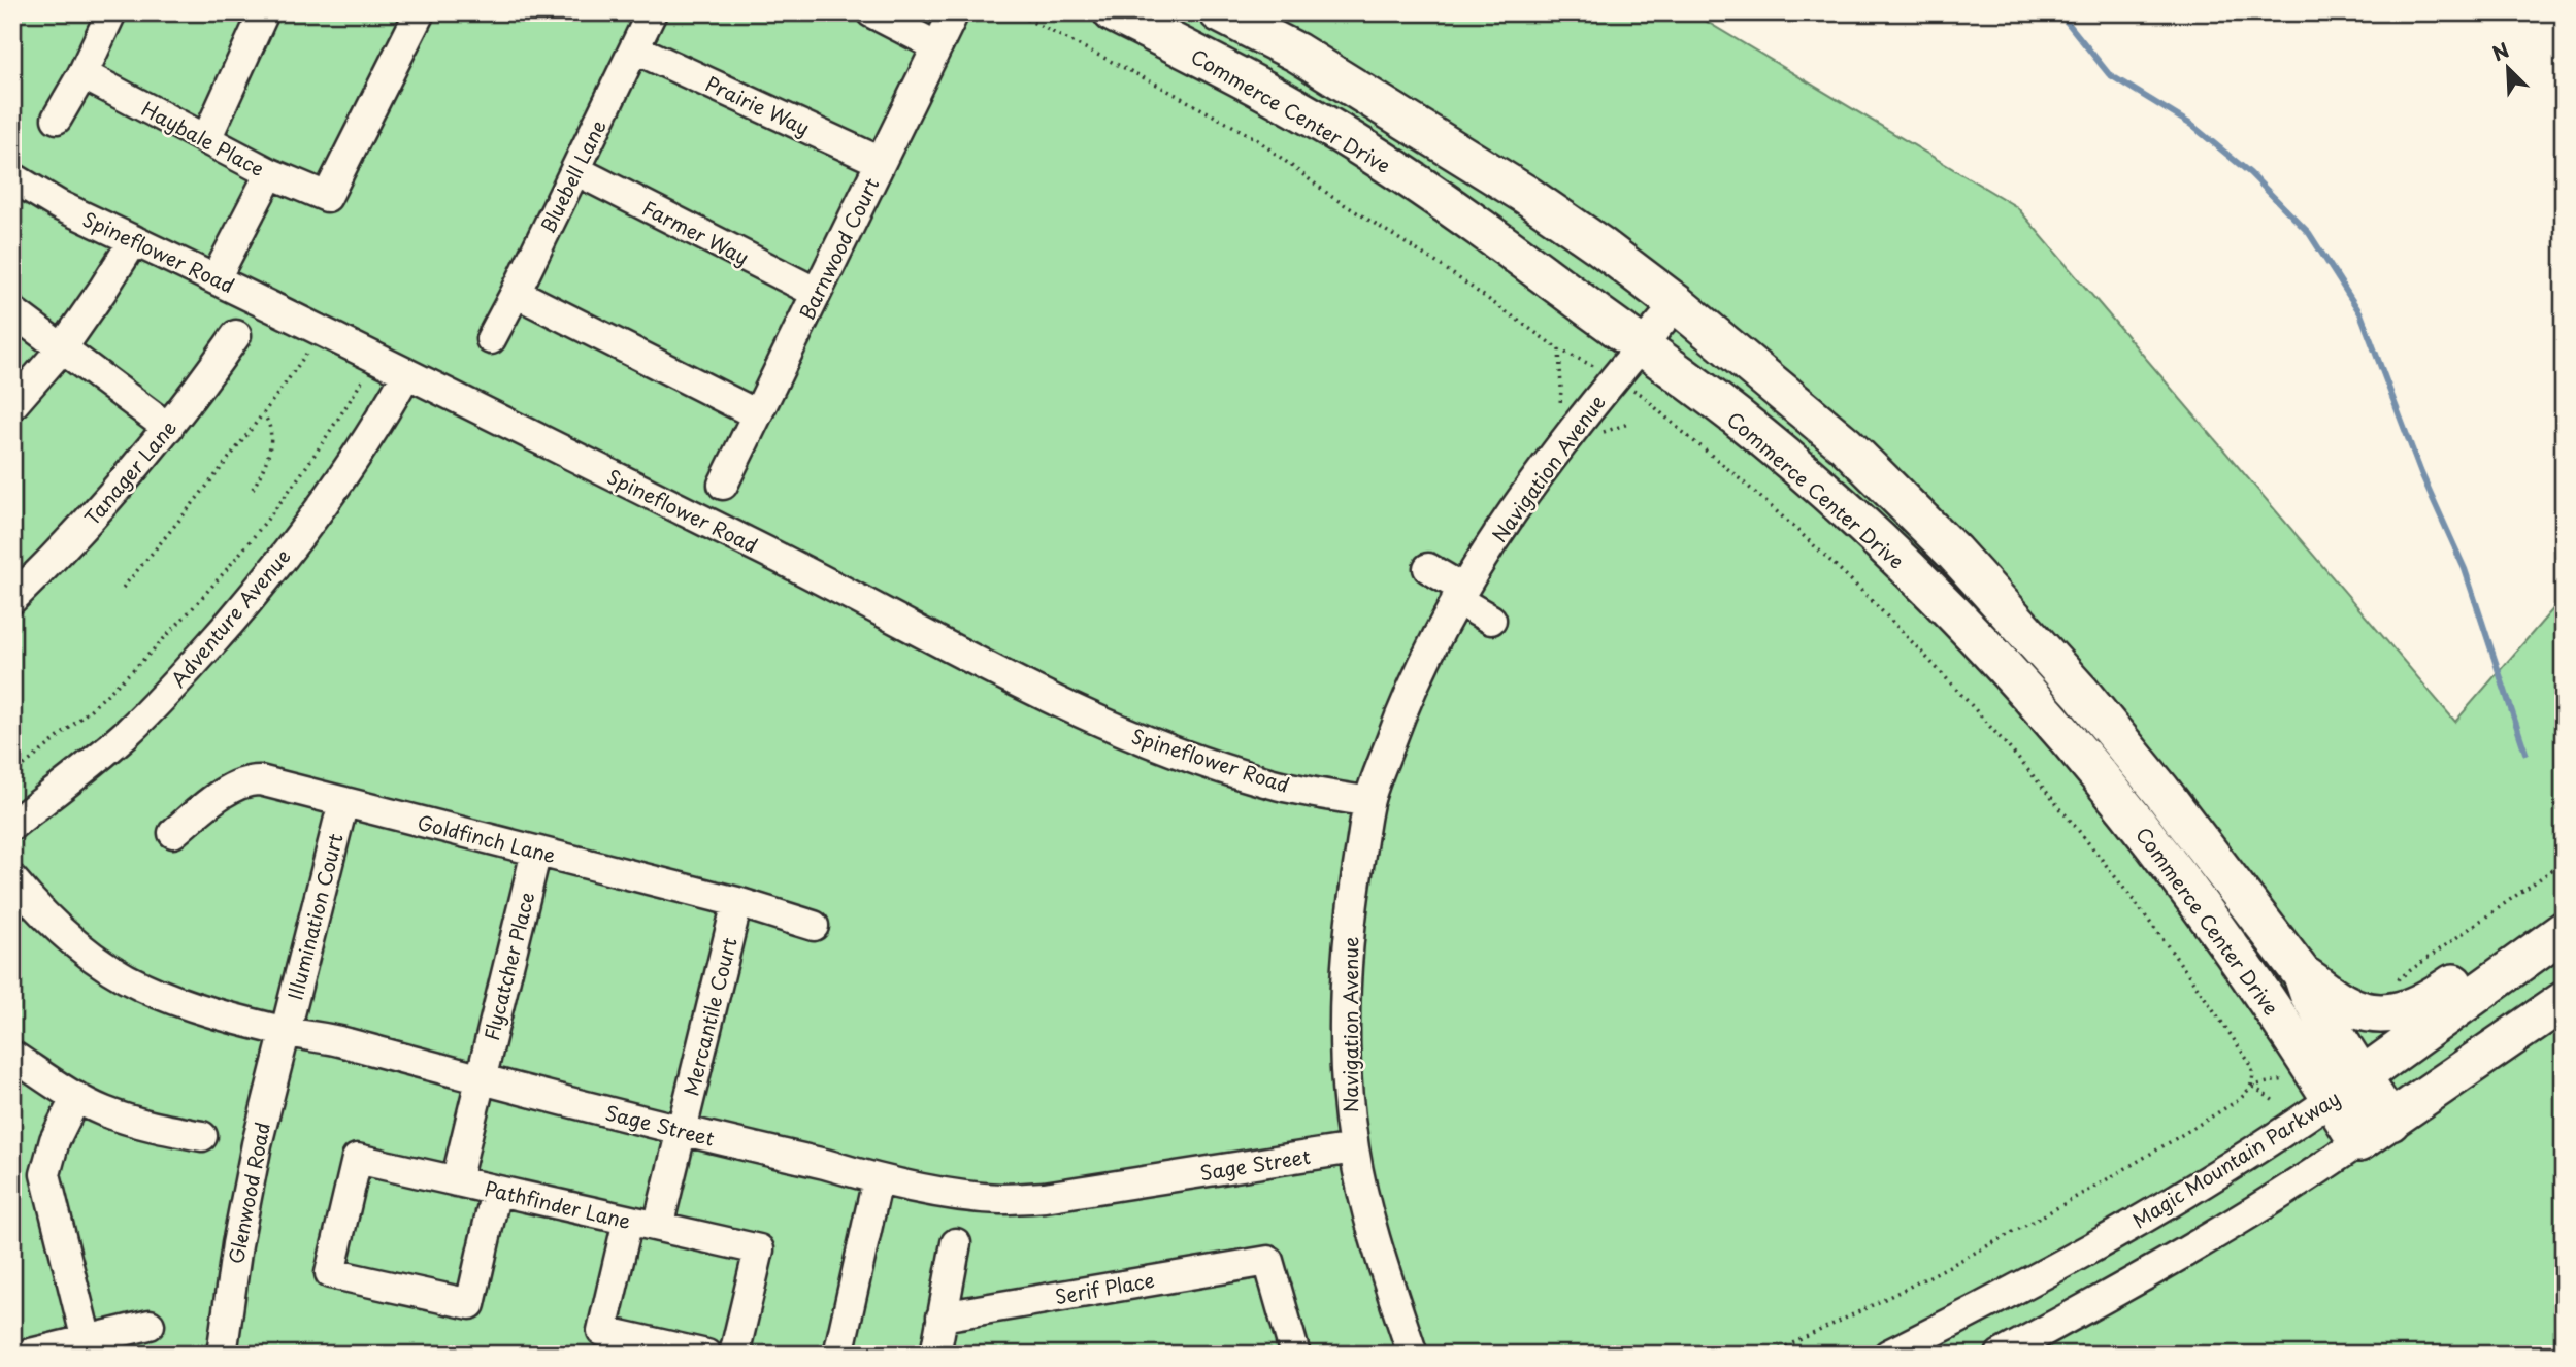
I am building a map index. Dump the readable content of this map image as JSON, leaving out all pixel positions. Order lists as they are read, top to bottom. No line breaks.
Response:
{"streets":{"main road":["Commerce Center Drive","Magic Mountain Parkway"],"street":["Prairie Way","Haybale Place","Bluebell Lane","Farmer Way","Barnwood Court","Spineflower Road","Navigation Avenue","Tanager Lane","Adventure Avenue","Goldfinch Lane","Illumination Court","Flycatcher Place","Mercantile Court","Sage Street","Glenwood Road","Pathfinder Lane","Serif Place"]},"crossings":[["Prairie Way","Bluebell Lane"],["Prairie Way","Barnwood Court"],["Commerce Center Drive","Navigation Avenue"],["Commerce Center Drive","Magic Mountain Parkway"],["Bluebell Lane","Farmer Way"],["Farmer Way","Barnwood Court"],["Spineflower Road","Navigation Avenue"],["Spineflower Road","Adventure Avenue"],["Navigation Avenue","Sage Street"],["Goldfinch Lane","Illumination Court"],["Goldfinch Lane","Flycatcher Place"],["Goldfinch Lane","Mercantile Court"],["Illumination Court","Sage Street"],["Illumination Court","Glenwood Road"],["Flycatcher Place","Sage Street"],["Flycatcher Place","Pathfinder Lane"],["Mercantile Court","Sage Street"],["Mercantile Court","Pathfinder Lane"],["Sage Street","Glenwood Road"]],"north":"top left"}
